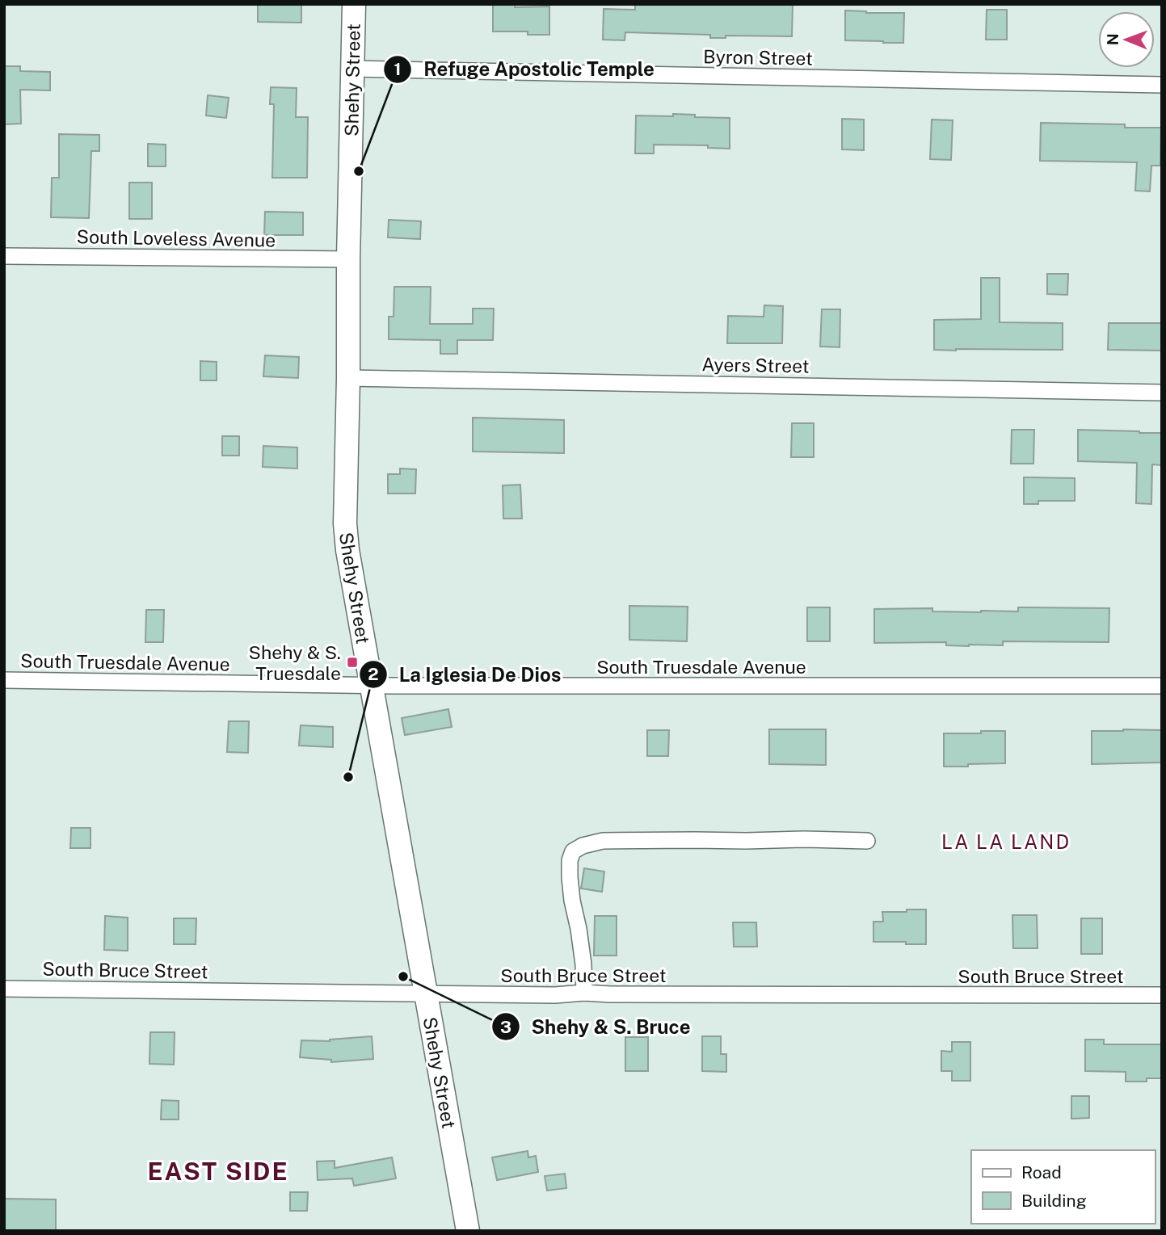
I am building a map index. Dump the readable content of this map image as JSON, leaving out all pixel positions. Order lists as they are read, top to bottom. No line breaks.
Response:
{"streets":{"street":["Byron Street","Shehy Street","South Loveless Avenue","Ayers Street","South Truesdale Avenue","South Bruce Street"]},"crossings":[["Byron Street","Shehy Street"],["Shehy Street","South Loveless Avenue"],["Shehy Street","Ayers Street"],["Shehy Street","South Truesdale Avenue"],["Shehy Street","South Bruce Street"]],"districts":["LA LA LAND","EAST SIDE"],"places":{"other":["Refuge Apostolic Temple","La Iglesia De Dios","Shehy & S. Bruce"],"transit":["Shehy & S. Truesdale"]},"legend":["Road","Building"],"north":"left"}
